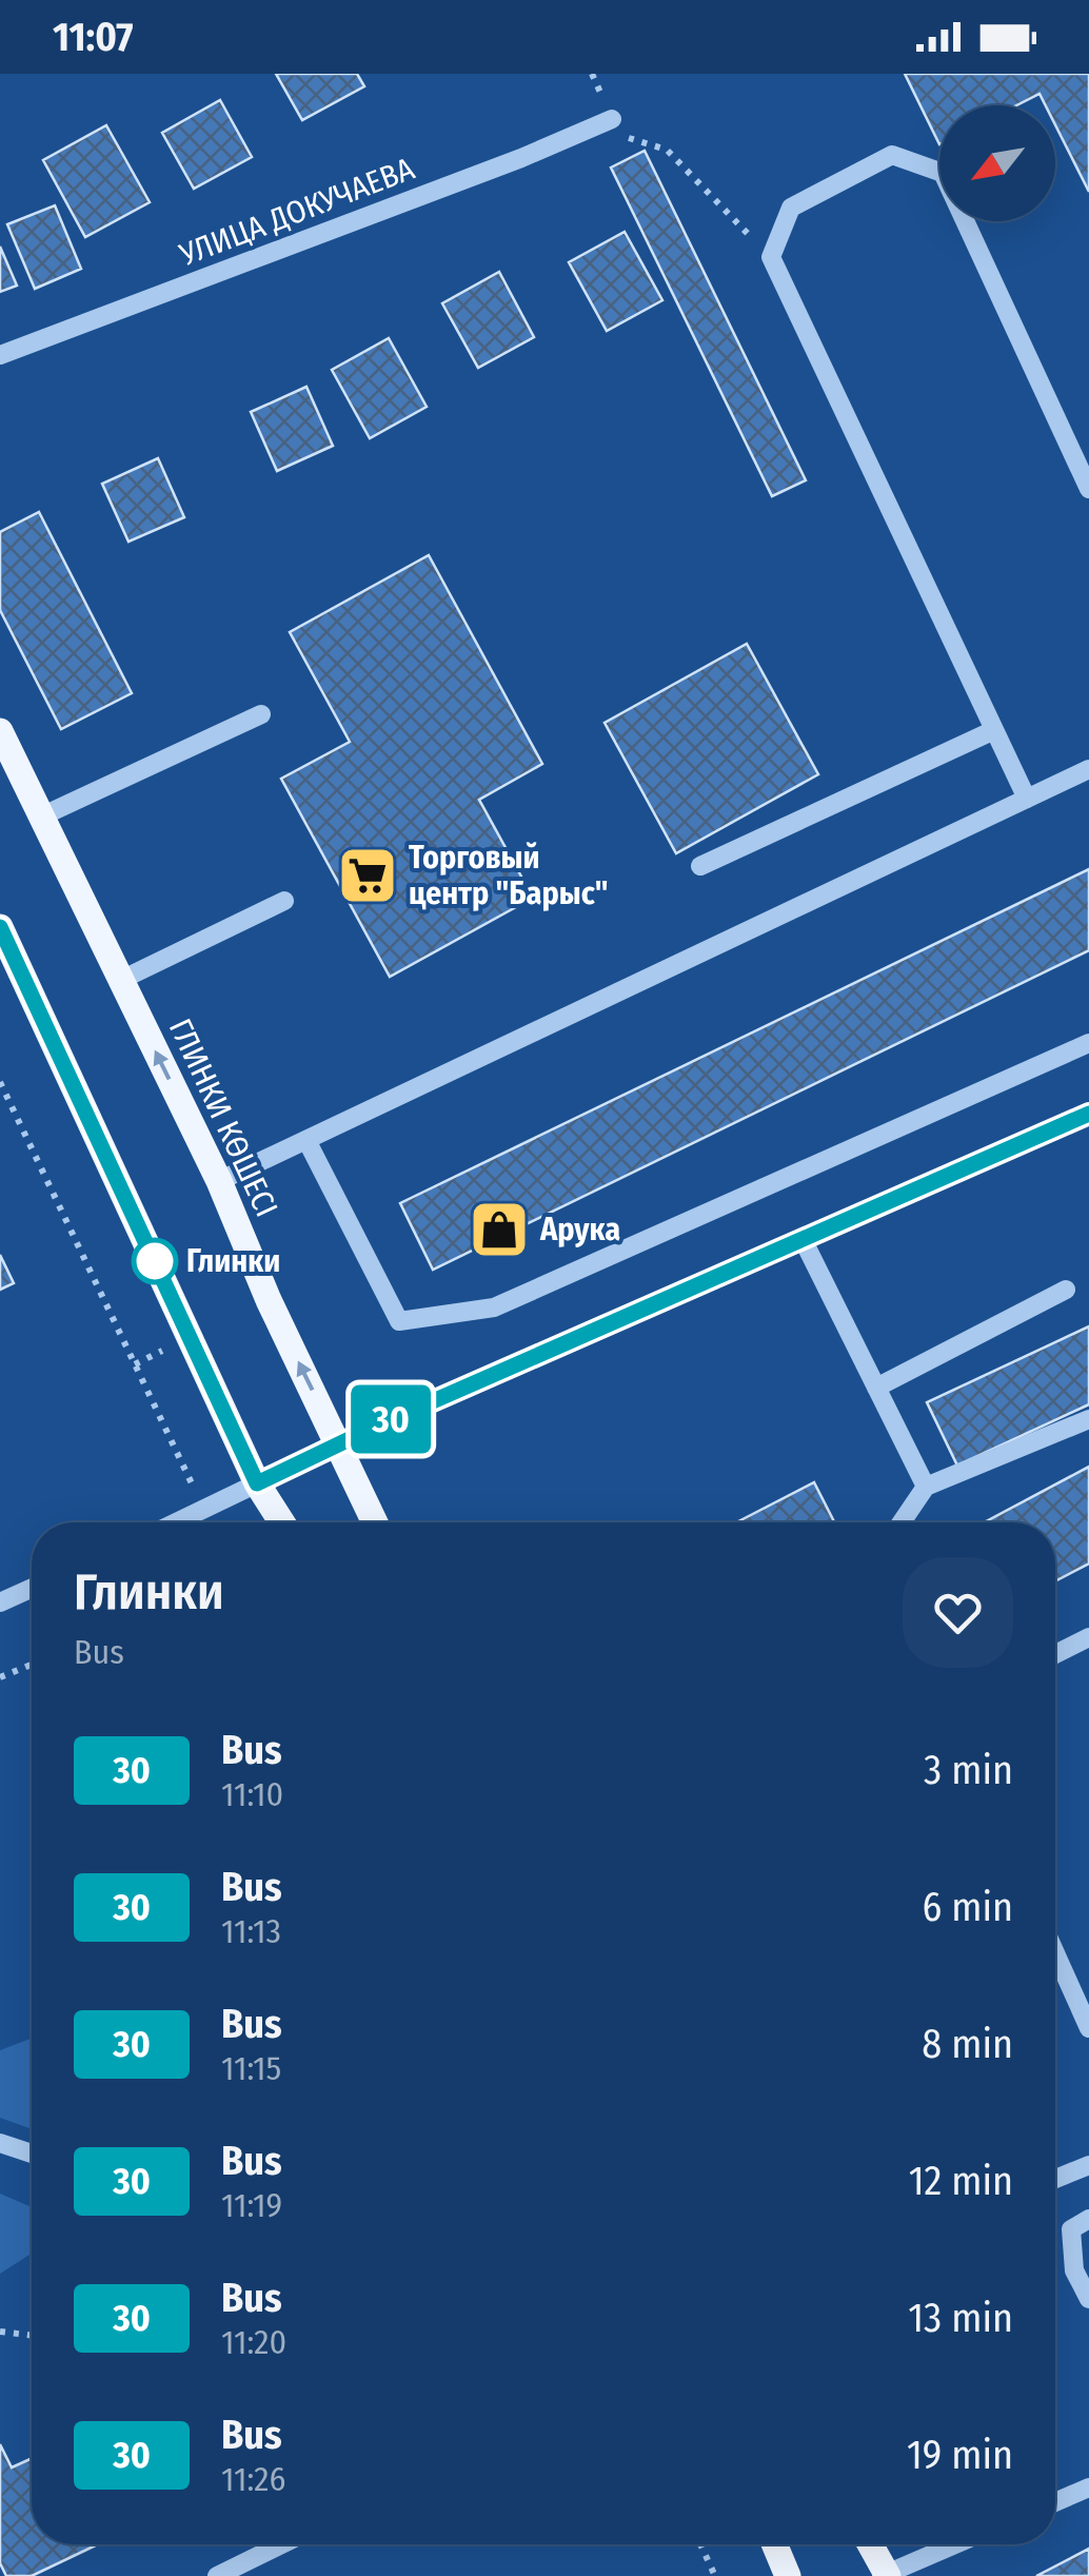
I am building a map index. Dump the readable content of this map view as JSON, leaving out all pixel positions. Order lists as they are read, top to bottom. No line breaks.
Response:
{"streets":{"main road":["ГЛИНКИ КӨШЕСІ"],"street":["УЛИЦА ДОКУЧАЕВА"]},"places":{"supermarket":["Торговый центр \"Барыс\""],"shop":["Арука"],"other":["Глинки"]},"lines":["bus line 30"],"north":"bottom left","page":{"status":"11:07","on_map":"30","heading":["Глинки","Bus"],"list":[{"mark":"30","name":"Bus","note":"11:10","value":"3 min"},{"mark":"30","name":"Bus","note":"11:13","value":"6 min"},{"mark":"30","name":"Bus","note":"11:15","value":"8 min"},{"mark":"30","name":"Bus","note":"11:19","value":"12 min"},{"mark":"30","name":"Bus","note":"11:20","value":"13 min"},{"mark":"30","name":"Bus","note":"11:26","value":"19 min"}]}}
